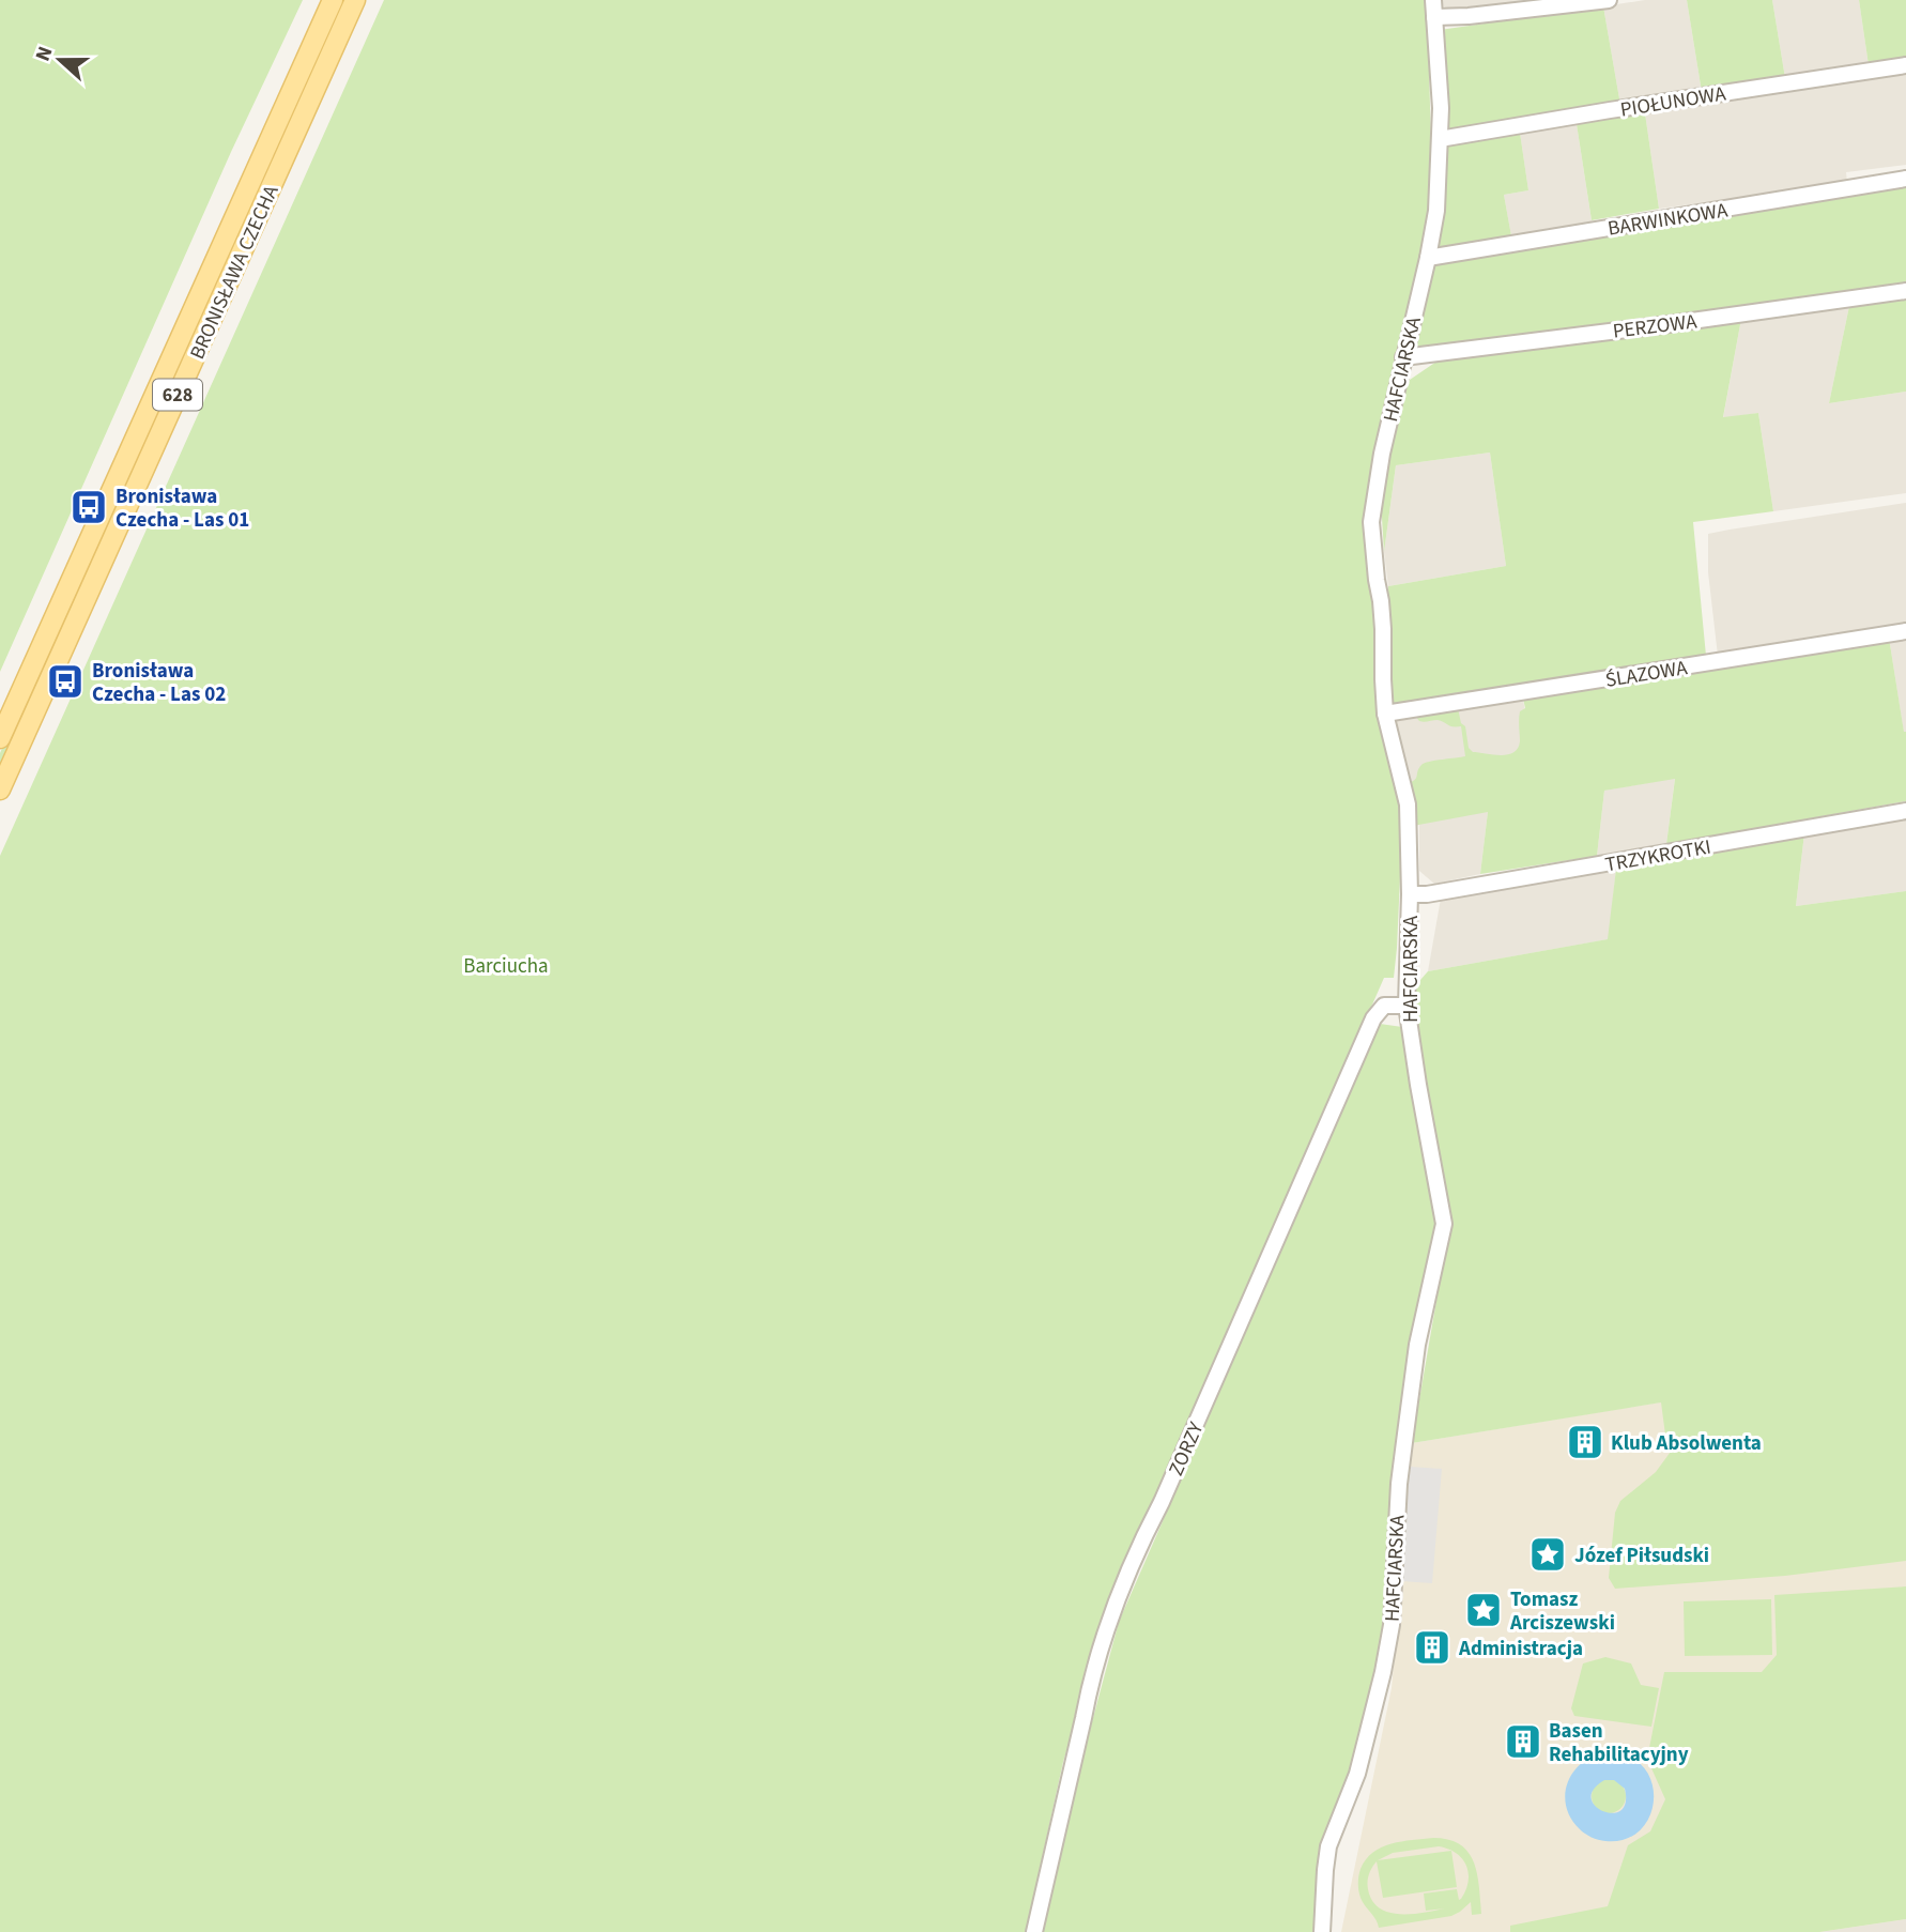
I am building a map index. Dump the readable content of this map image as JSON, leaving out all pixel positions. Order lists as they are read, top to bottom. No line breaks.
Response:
{"streets":{"main road":["BRONISŁAWA CZECHA","628"],"street":["PIOŁUNOWA","BARWINKOWA","PERZOWA","HAFCIARSKA","ŚLAZOWA","TRZYKROTKI","ZORZY"]},"crossings":[["PIOŁUNOWA","HAFCIARSKA"],["BARWINKOWA","HAFCIARSKA"],["PERZOWA","HAFCIARSKA"],["HAFCIARSKA","ŚLAZOWA"],["HAFCIARSKA","TRZYKROTKI"],["HAFCIARSKA","ZORZY"]],"parks":["Barciucha"],"places":{"bus stop":["Bronisława Czecha - Las 01","Bronisława Czecha - Las 02"],"building":["Klub Absolwenta","Administracja","Basen Rehabilitacyjny"],"place":["Józef Piłsudski","Tomasz Arciszewski"]},"north":"left"}
